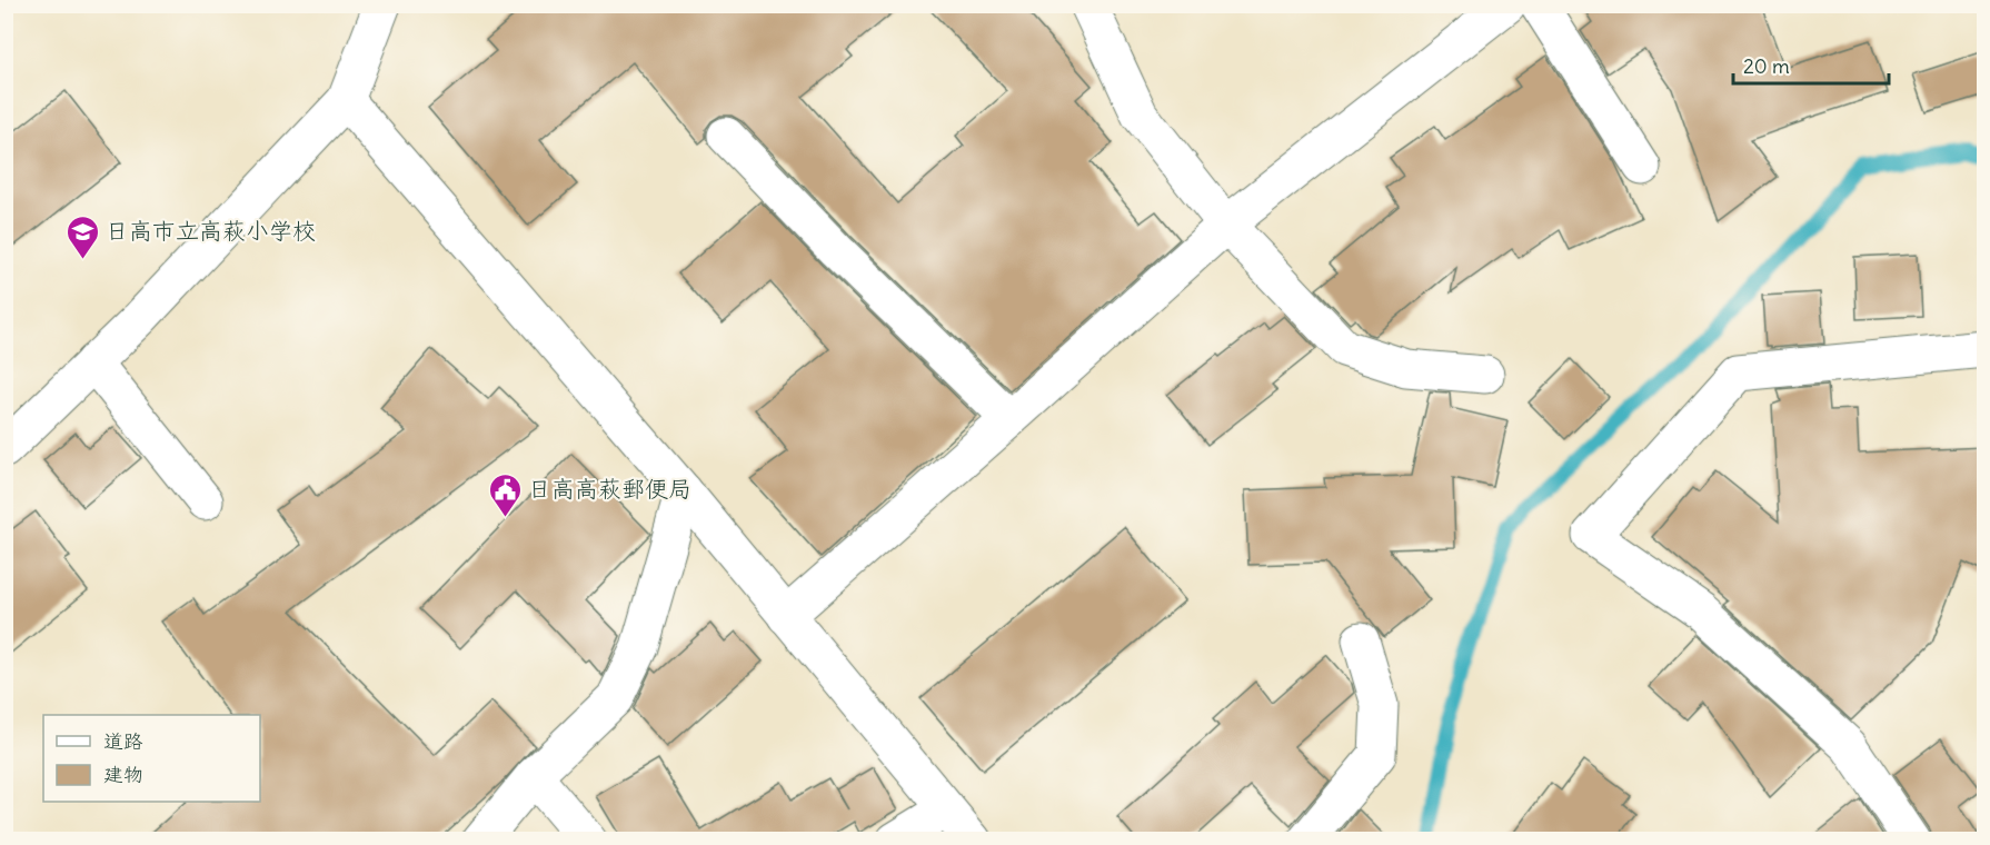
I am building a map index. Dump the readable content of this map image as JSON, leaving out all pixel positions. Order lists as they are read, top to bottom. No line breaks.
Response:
{"places":{"school or university":["日高市立高萩小学校"],"public building":["日高高萩郵便局"]},"legend":["道路","建物"],"scale_bar":"20 m"}
